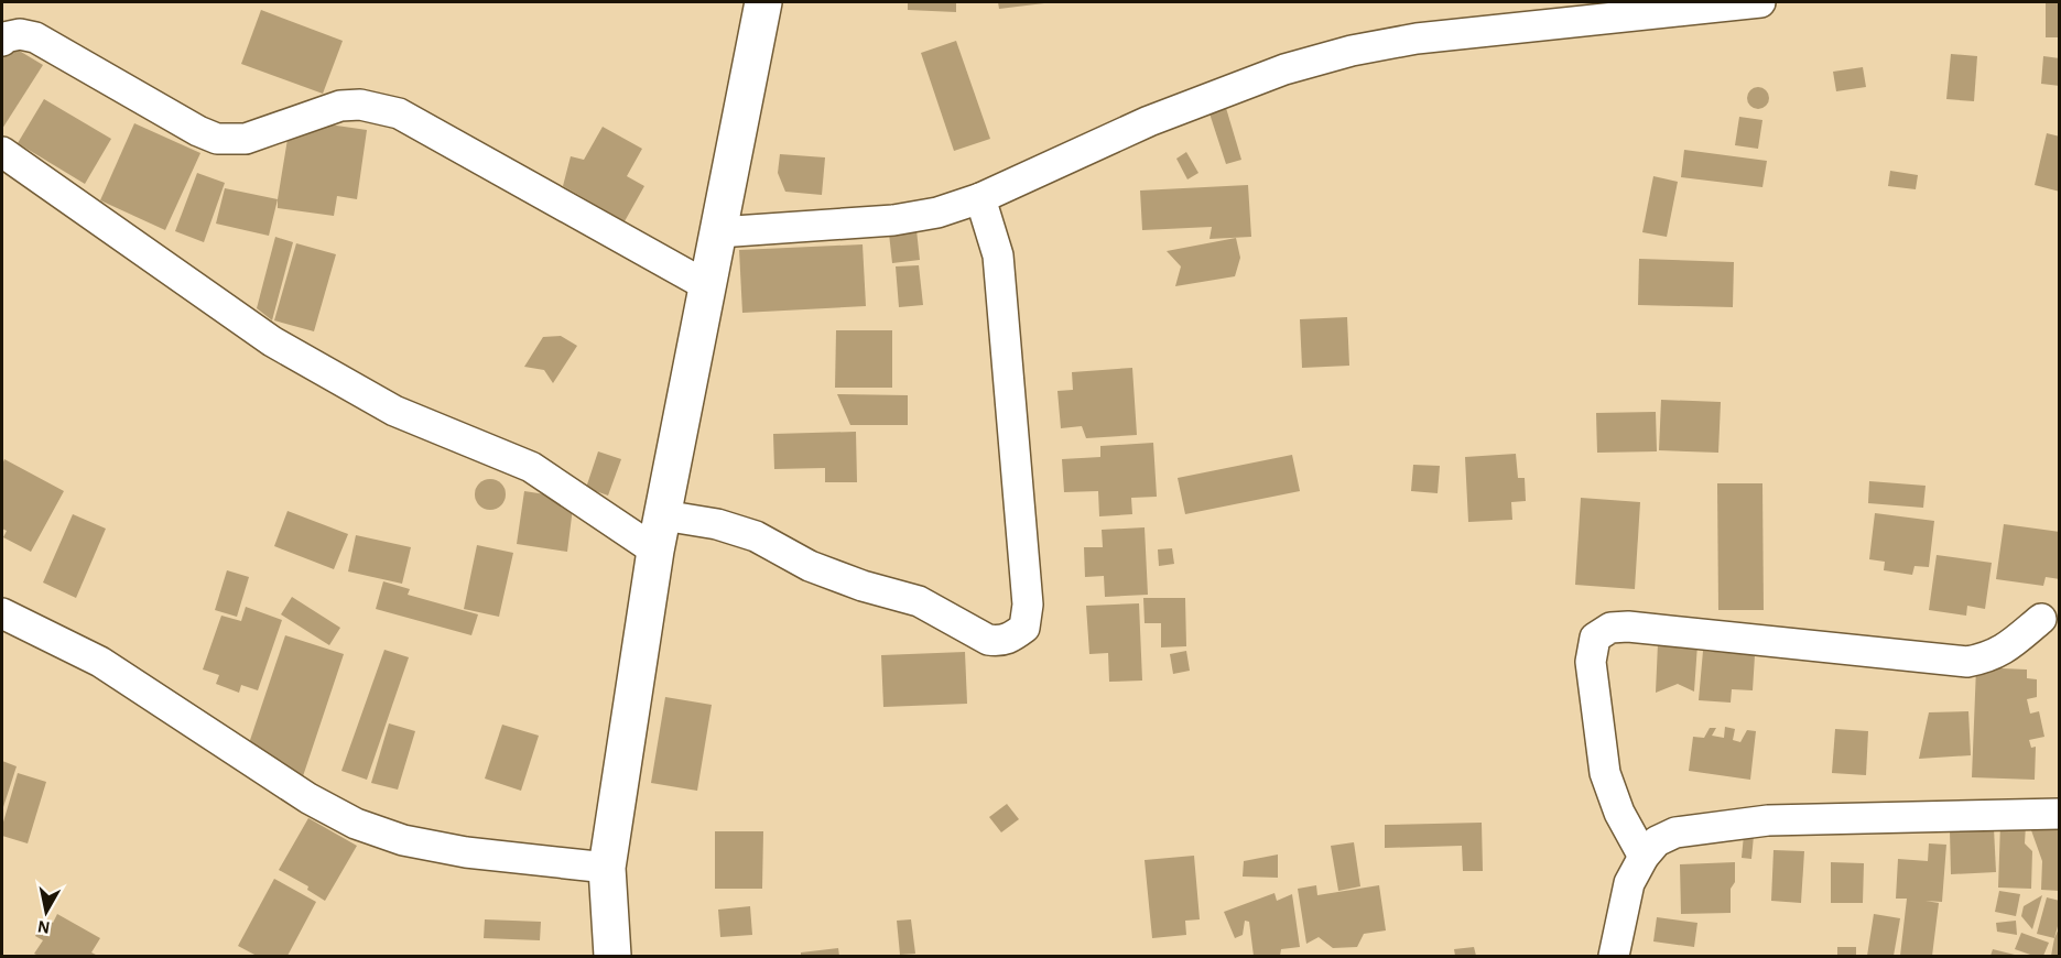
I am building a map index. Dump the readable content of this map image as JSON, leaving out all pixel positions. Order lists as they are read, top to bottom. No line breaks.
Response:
{"north":"bottom"}
